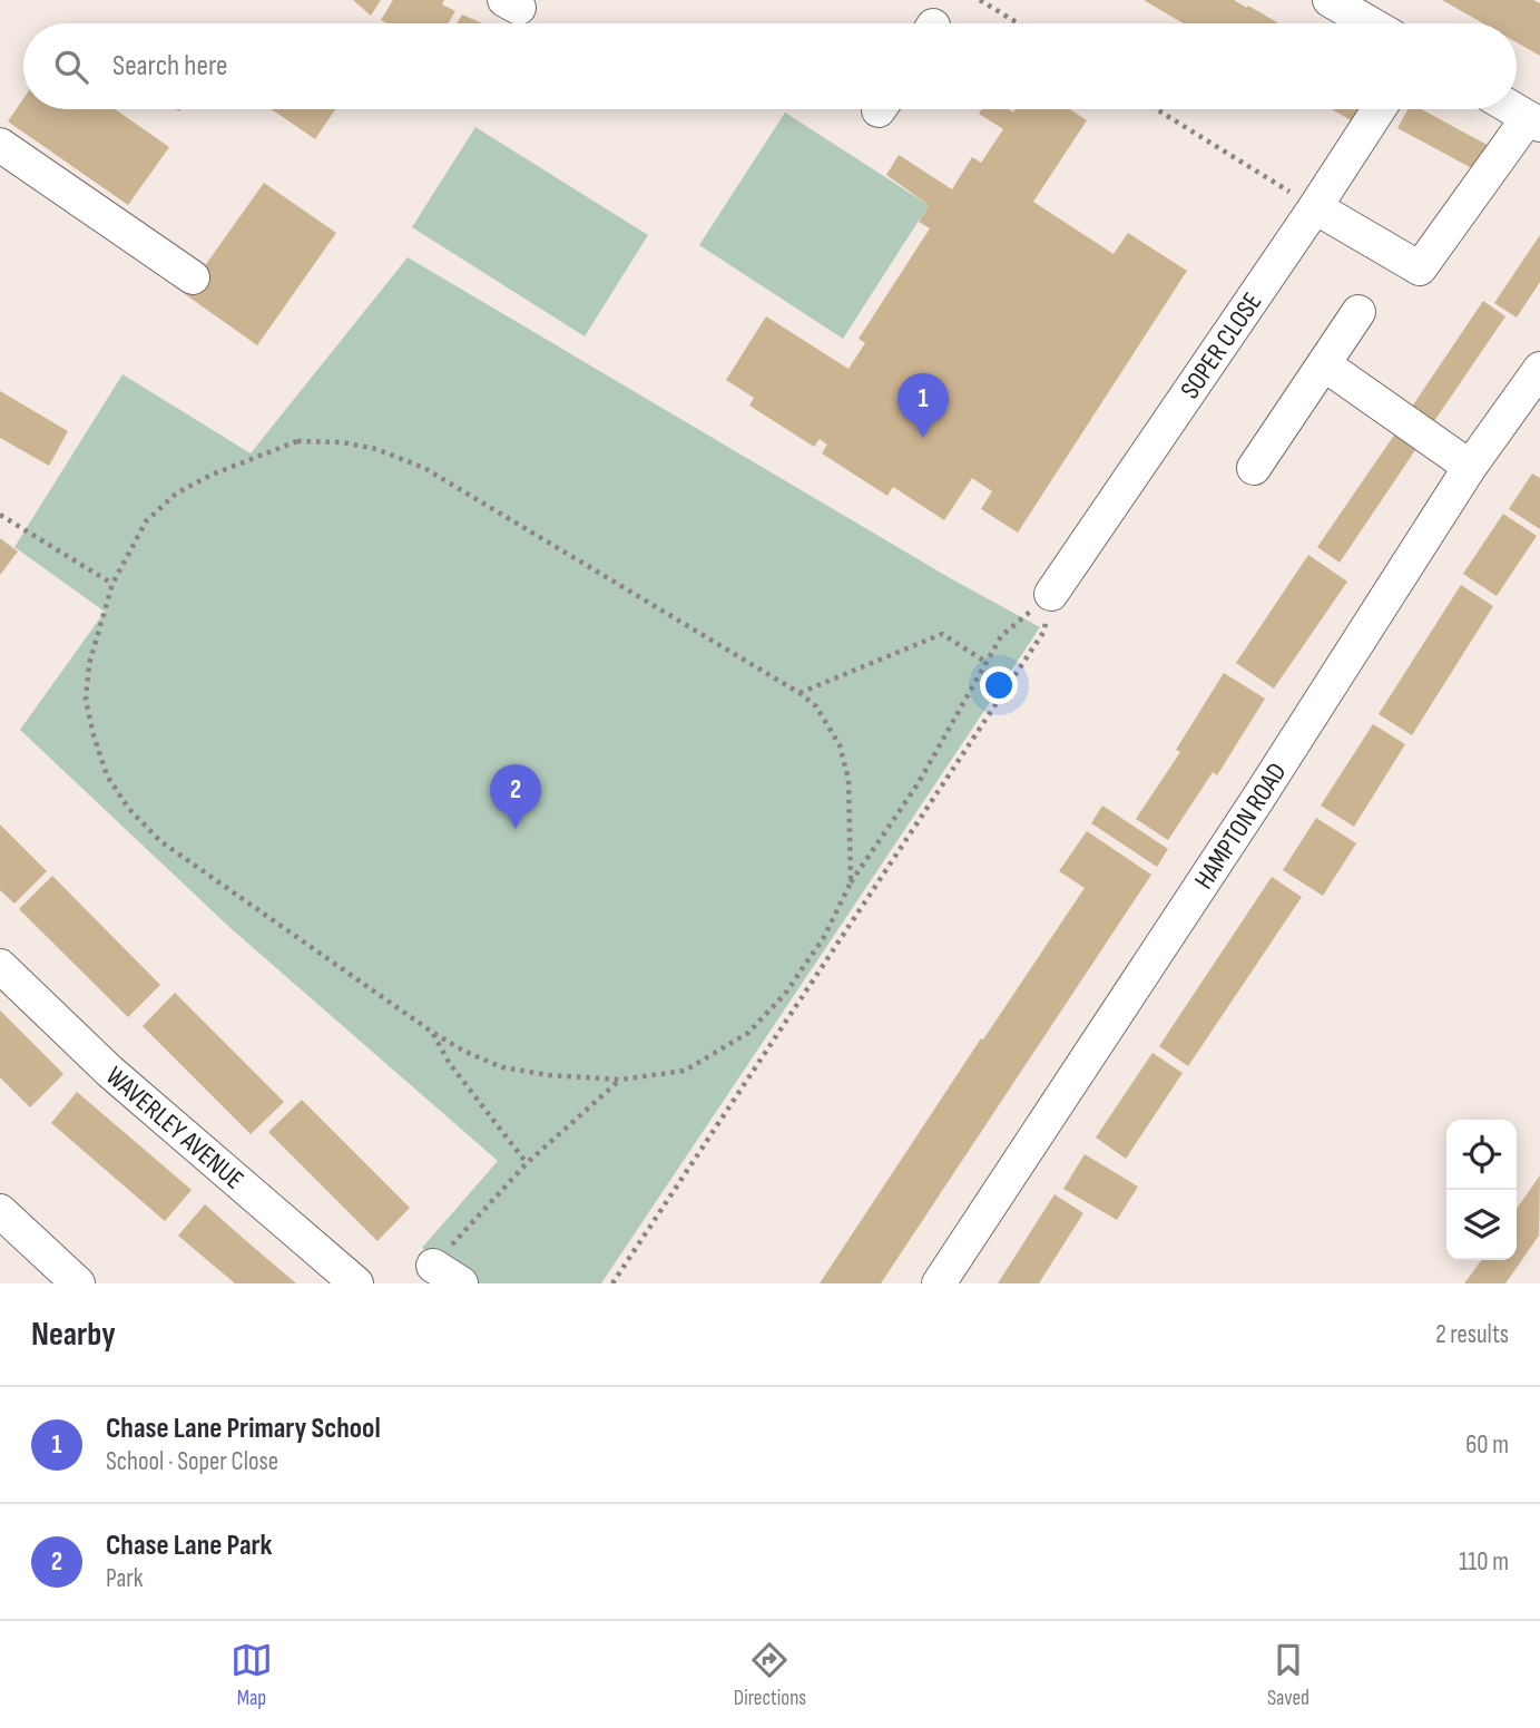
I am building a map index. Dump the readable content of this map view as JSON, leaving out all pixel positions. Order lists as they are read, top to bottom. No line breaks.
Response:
{"streets":{"street":["SOPER CLOSE","HAMPTON ROAD","WAVERLEY AVENUE"]},"page":{"search":"Search here","pins":["1","2"],"heading":["Nearby","2 results"],"list":[{"mark":"1","name":"Chase Lane Primary School","note":"School · Soper Close","value":"60 m"},{"mark":"2","name":"Chase Lane Park","note":"Park","value":"110 m"}],"nav":["Map","Directions","Saved"]}}
